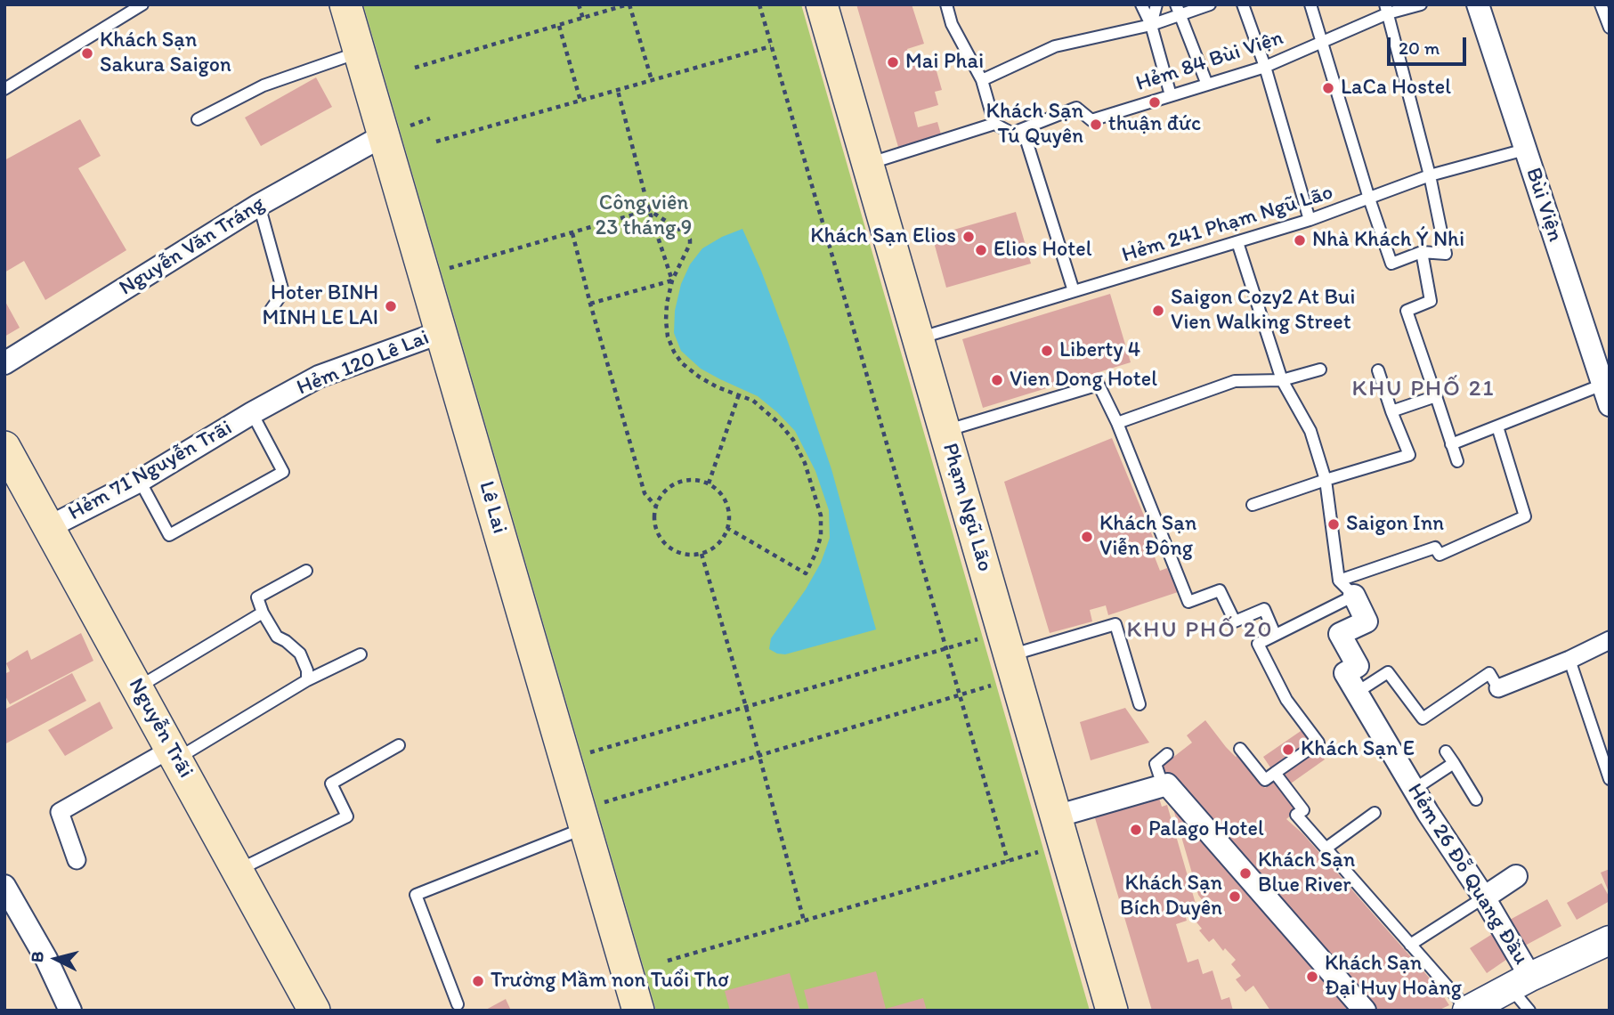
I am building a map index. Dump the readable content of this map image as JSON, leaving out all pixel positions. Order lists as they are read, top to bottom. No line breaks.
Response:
{"streets":{"main road":["Lê Lai","Phạm Ngũ Lão","Nguyễn Trãi"],"street":["Bùi Viện","Nguyễn Văn Tráng","Hẻm 120 Lê Lai","Hẻm 71 Nguyễn Trãi","Hẻm 26 Ðỗ Quang Ðầu"],"lane":["Hẻm 84 Bùi Viện","Hẻm 241 Phạm Ngũ Lão"]},"crossings":[["Bùi Viện","Hẻm 241 Phạm Ngũ Lão"],["Hẻm 241 Phạm Ngũ Lão","Phạm Ngũ Lão"],["Nguyễn Văn Tráng","Lê Lai"],["Hẻm 120 Lê Lai","Hẻm 71 Nguyễn Trãi"],["Hẻm 120 Lê Lai","Lê Lai"],["Hẻm 71 Nguyễn Trãi","Nguyễn Trãi"]],"districts":["KHU PHỐ 21","KHU PHỐ 20"],"parks":["Công viên 23 tháng 9"],"places":["Khách Sạn Sakura Saigon","Mai Phai","LaCa Hostel","thuận đức","Khách Sạn Tú Quyên","Khách Sạn Elios","Nhà Khách Ý Nhi","Elios Hotel","Hoter BINH MINH LE LAI","Saigon Cozy2 At Bui Vien Walking Street","Liberty 4","Vien Dong Hotel","Saigon Inn","Khách Sạn Viễn Đông","Khách Sạn E","Palago Hotel","Khách Sạn Blue River","Khách Sạn Bích Duyên","Khách Sạn Đại Huy Hoàng","Trường Mầm non Tuổi Thơ"],"scale_bar":"20 m","north":"left"}
